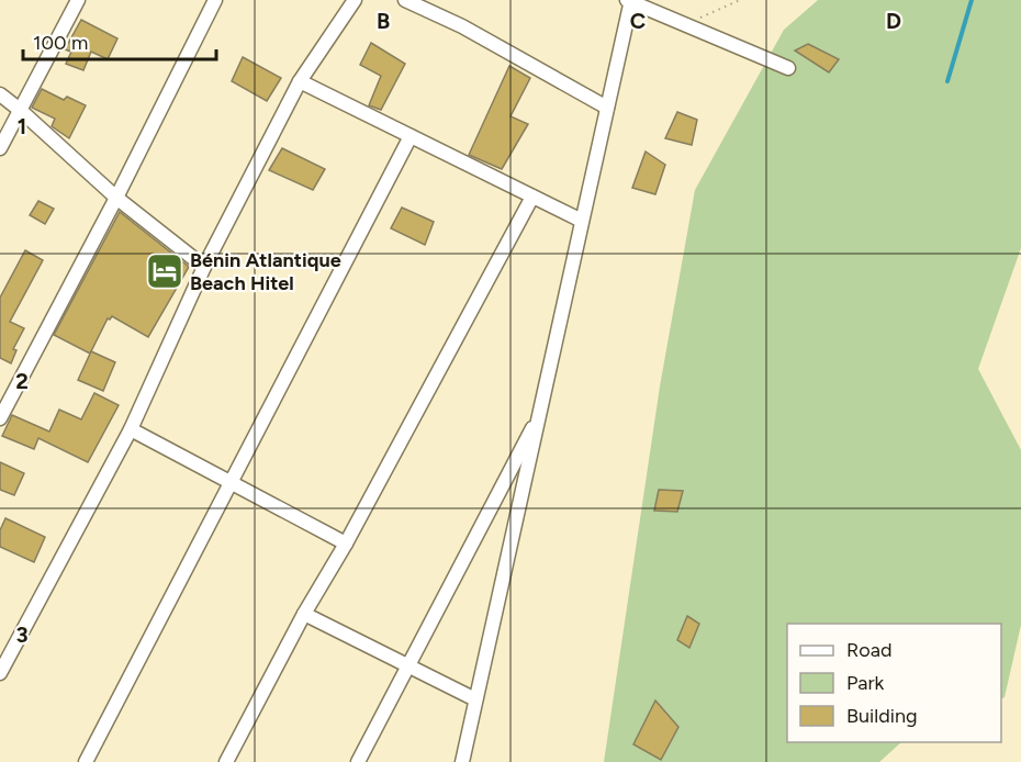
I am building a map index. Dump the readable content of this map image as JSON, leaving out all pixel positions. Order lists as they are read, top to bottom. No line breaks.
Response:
{"places":{"hotel":["Bénin Atlantique Beach Hitel"]},"legend":["Road","Park","Building"],"scale_bar":"100 m","grid":{"columns":["B","C","D"],"rows":["1","2","3"]}}
